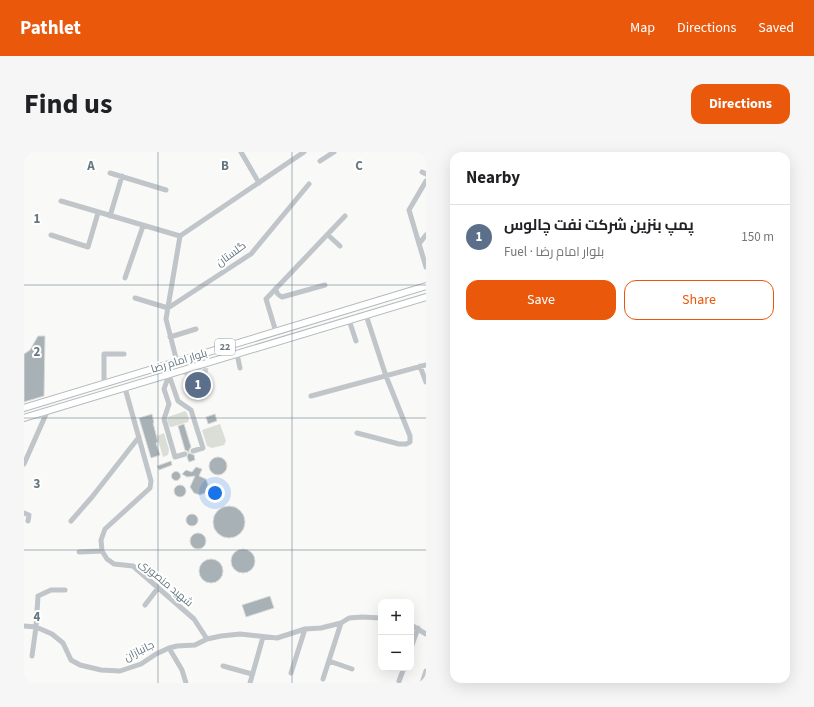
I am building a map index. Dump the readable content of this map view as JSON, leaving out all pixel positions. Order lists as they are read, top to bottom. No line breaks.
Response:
{"streets":{"main road":["22","بلوار امام رضا"],"street":["گلستان","شهید منصوری","جانبازان"]},"crossings":[["شهید منصوری","جانبازان"]],"page":{"header":"Pathlet","nav":["Map","Directions","Saved"],"title":"Find us","buttons":["Directions",["Save","Share"]],"heading":"Nearby","list":[{"mark":"1","name":"پمپ بنزین شرکت نفت چالوس","note":"Fuel · بلوار امام رضا","value":"150 m"}],"pins":"1","map_buttons":["+","−"]},"grid":{"columns":["A","B","C"],"rows":["1","2","3","4"]}}
